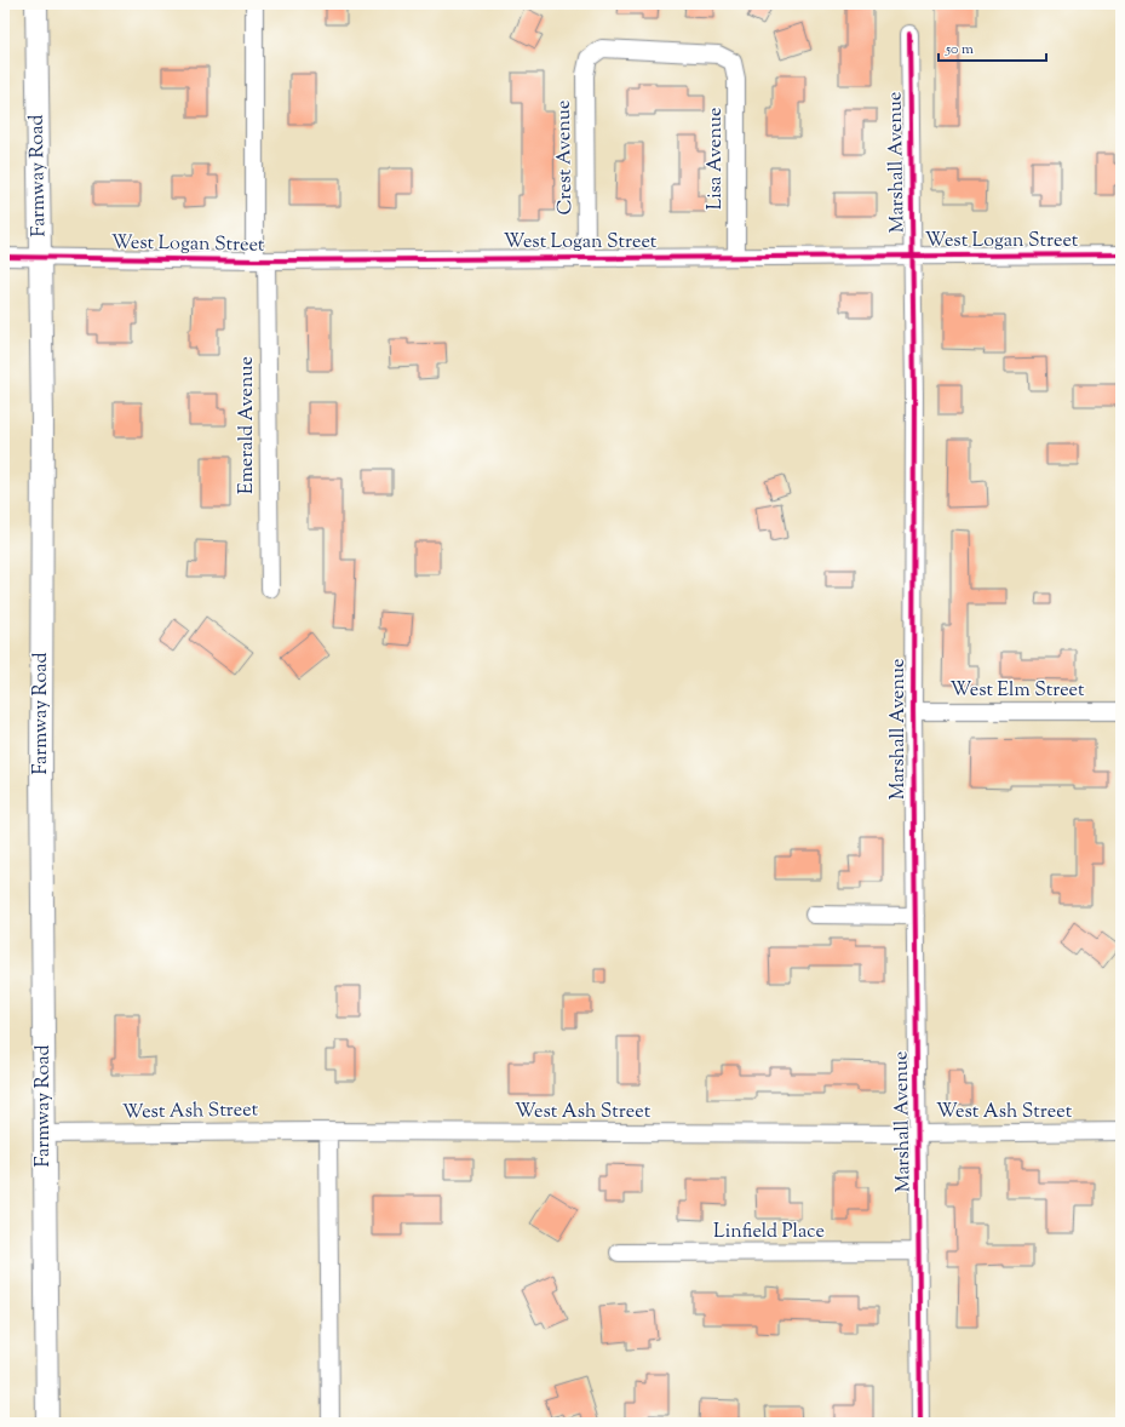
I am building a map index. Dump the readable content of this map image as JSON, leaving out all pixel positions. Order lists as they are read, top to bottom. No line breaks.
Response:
{"streets":{"main road":["Farmway Road"],"street":["Crest Avenue","Lisa Avenue","Marshall Avenue","West Logan Street","Emerald Avenue","West Elm Street","West Ash Street","Linfield Place"]},"crossings":[["Crest Avenue","Lisa Avenue"],["Crest Avenue","West Logan Street"],["Lisa Avenue","West Logan Street"],["Marshall Avenue","West Logan Street"],["Marshall Avenue","West Elm Street"],["Marshall Avenue","West Ash Street"],["Marshall Avenue","Linfield Place"],["Farmway Road","West Logan Street"],["Farmway Road","West Ash Street"],["West Logan Street","Emerald Avenue"]],"scale_bar":"50 m"}
